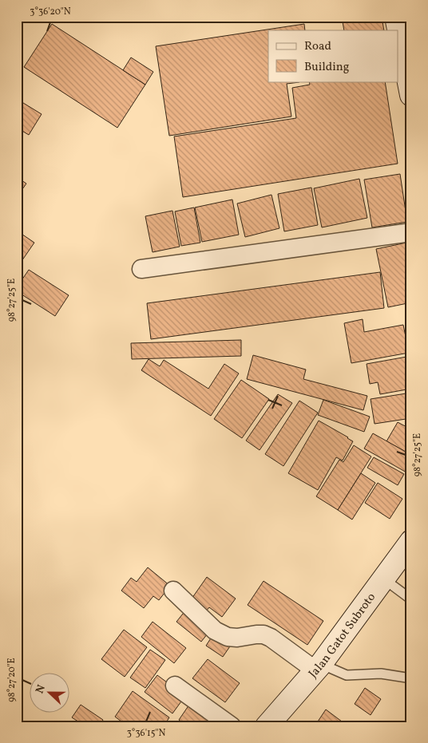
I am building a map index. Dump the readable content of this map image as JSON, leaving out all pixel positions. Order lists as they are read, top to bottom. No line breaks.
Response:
{"streets":{"main road":["Jalan Gatot Subroto"]},"legend":["Road","Building"],"north":"left","coordinates":["3°36'20\"N","98°27'25\"E","98°27'20\"E","3°36'15\"N"]}
